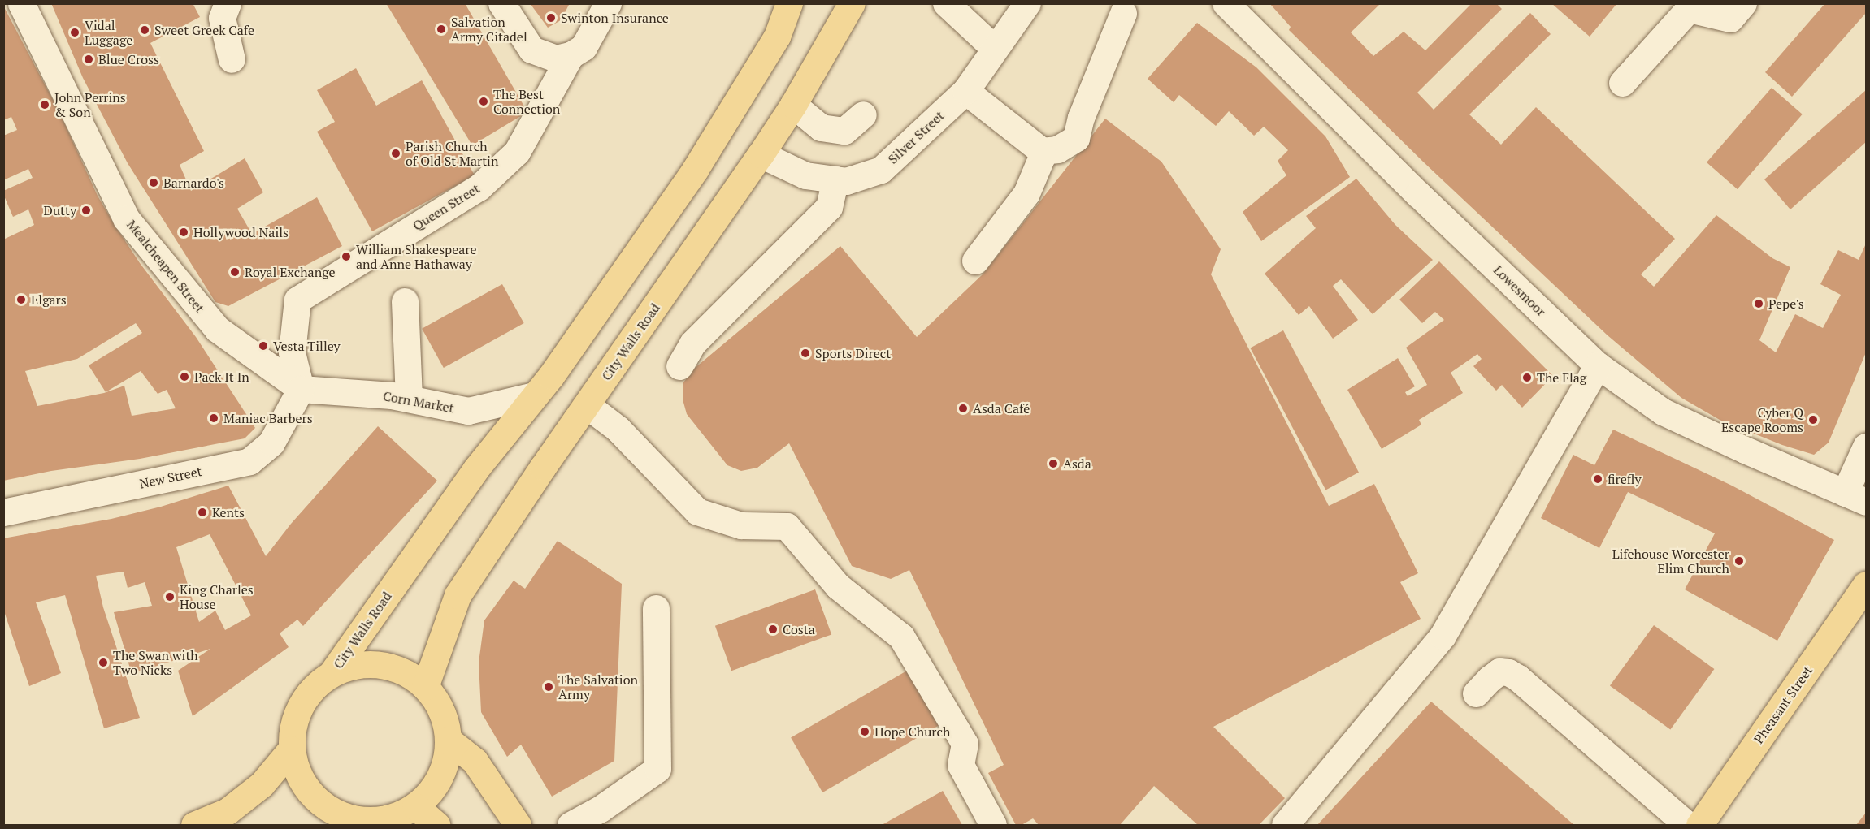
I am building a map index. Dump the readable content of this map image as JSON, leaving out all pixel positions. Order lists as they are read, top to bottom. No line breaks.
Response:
{"streets":{"main road":["City Walls Road","Pheasant Street"],"street":["Silver Street","Queen Street","Mealcheapen Street","Lowesmoor","Corn Market","New Street"]},"crossings":[["Silver Street","City Walls Road"],["Queen Street","Mealcheapen Street"],["Queen Street","Corn Market"],["Queen Street","New Street"],["Mealcheapen Street","Corn Market"],["Mealcheapen Street","New Street"],["City Walls Road","Corn Market"],["Corn Market","New Street"]],"places":["Swinton Insurance","Salvation Army Citadel","Sweet Greek Cafe","Vidal Luggage","Blue Cross","The Best Connection","John Perrins & Son","Parish Church of Old St Martin","Barnardo's","Dutty","Hollywood Nails","William Shakespeare and Anne Hathaway","Royal Exchange","Elgars","Pepe's","Vesta Tilley","Sports Direct","Pack It In","The Flag","Asda Café","Maniac Barbers","Cyber Q Escape Rooms","Asda","firefly","Kents","Lifehouse Worcester Elim Church","King Charles House","Costa","The Swan with Two Nicks","The Salvation Army","Hope Church"]}
